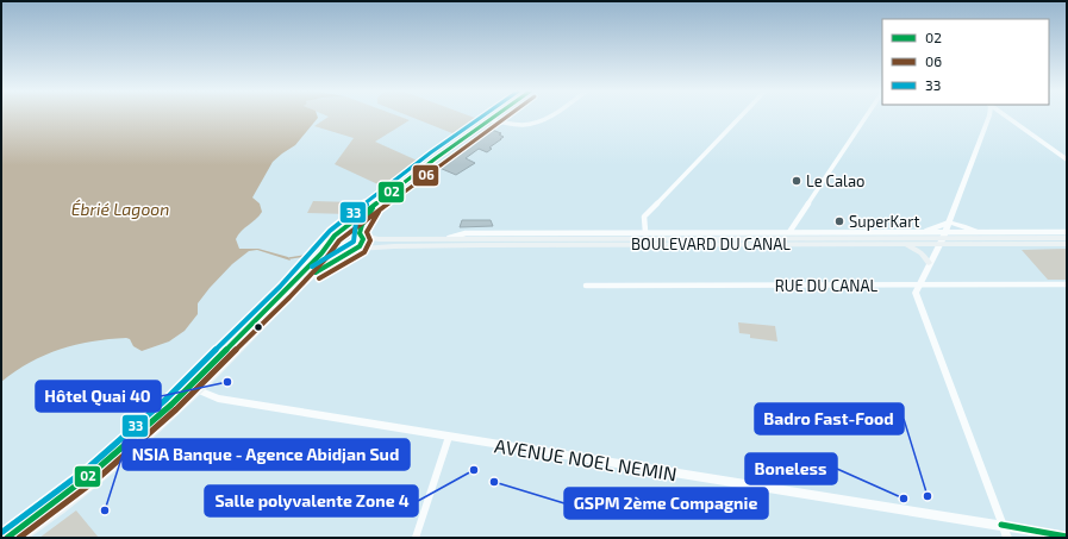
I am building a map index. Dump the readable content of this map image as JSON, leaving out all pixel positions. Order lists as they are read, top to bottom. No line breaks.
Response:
{"streets":{"main road":["BOULEVARD DU CANAL"],"street":["RUE DU CANAL","AVENUE NOEL NEMIN"]},"water":["Ébrié Lagoon"],"places":["Le Calao","SuperKart","Hôtel Quai 40","Salle polyvalente Zone 4","GSPM 2ème Compagnie","Badro Fast-Food","Boneless","NSIA Banque - Agence Abidjan Sud"],"lines":["transit line 02","transit line 06","transit line 33"],"legend":["02","06","33"]}
